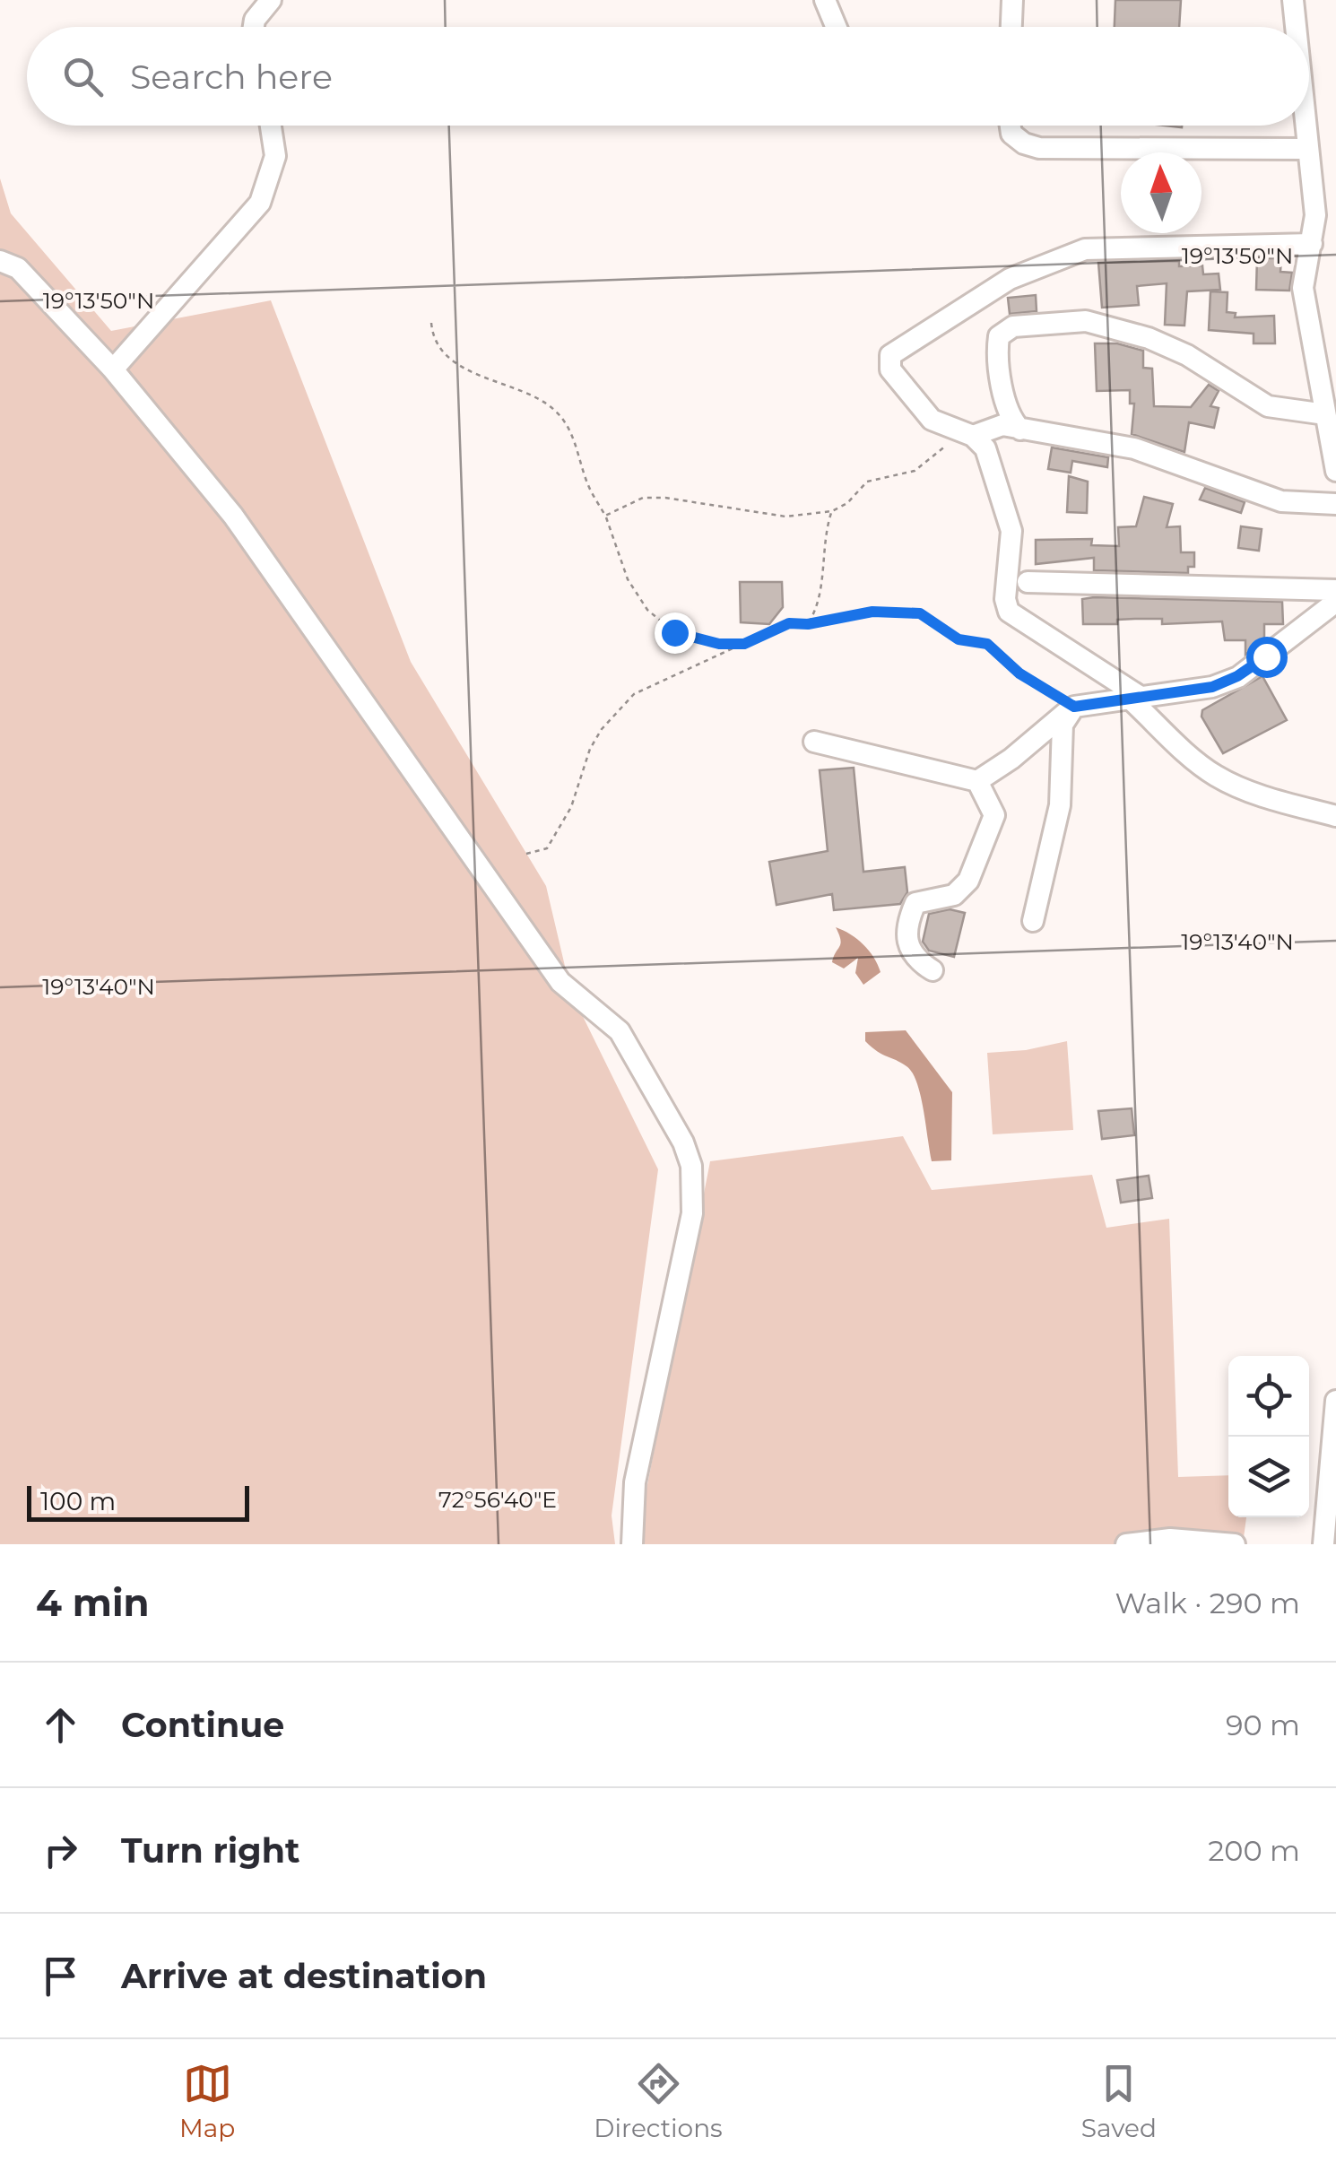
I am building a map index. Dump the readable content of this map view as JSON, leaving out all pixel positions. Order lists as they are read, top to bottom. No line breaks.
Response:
{"scale_bar":"100 m","north":"top","page":{"search":"Search here","scale":"100 m","heading":["4 min","Walk · 290 m"],"list":[["Continue","90 m"],["Turn right","200 m"],"Arrive at destination"],"nav":["Map","Directions","Saved"]},"coordinates":["19°13'50\"N","19°13'40\"N","72°56'40\"E"]}
